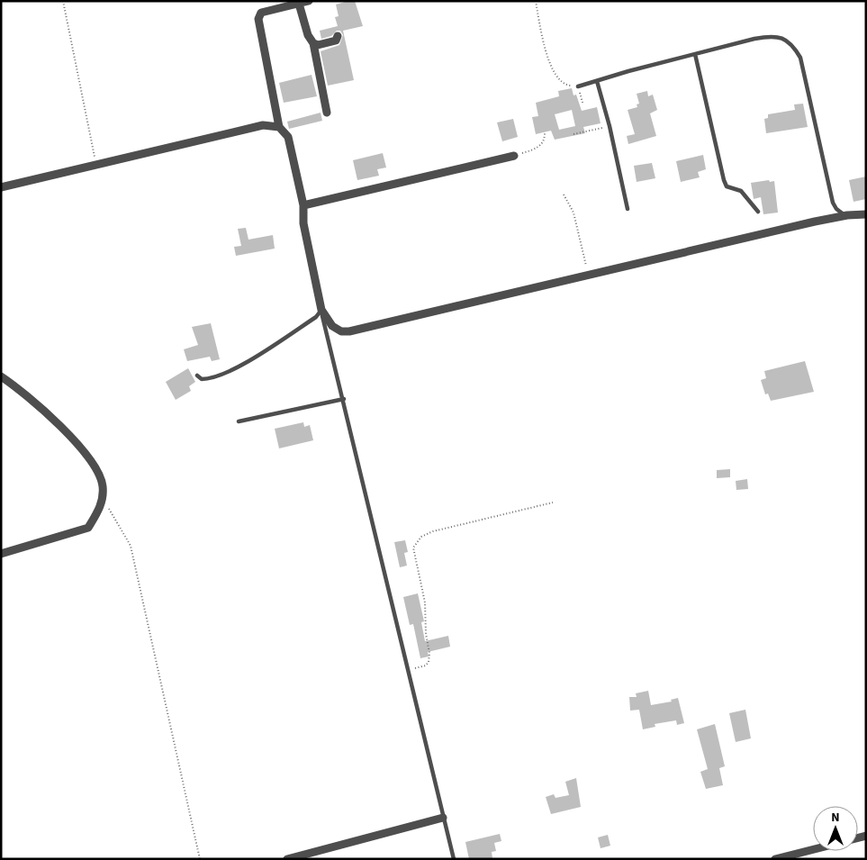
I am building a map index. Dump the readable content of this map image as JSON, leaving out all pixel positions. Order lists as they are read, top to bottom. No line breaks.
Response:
{"north":"top"}
